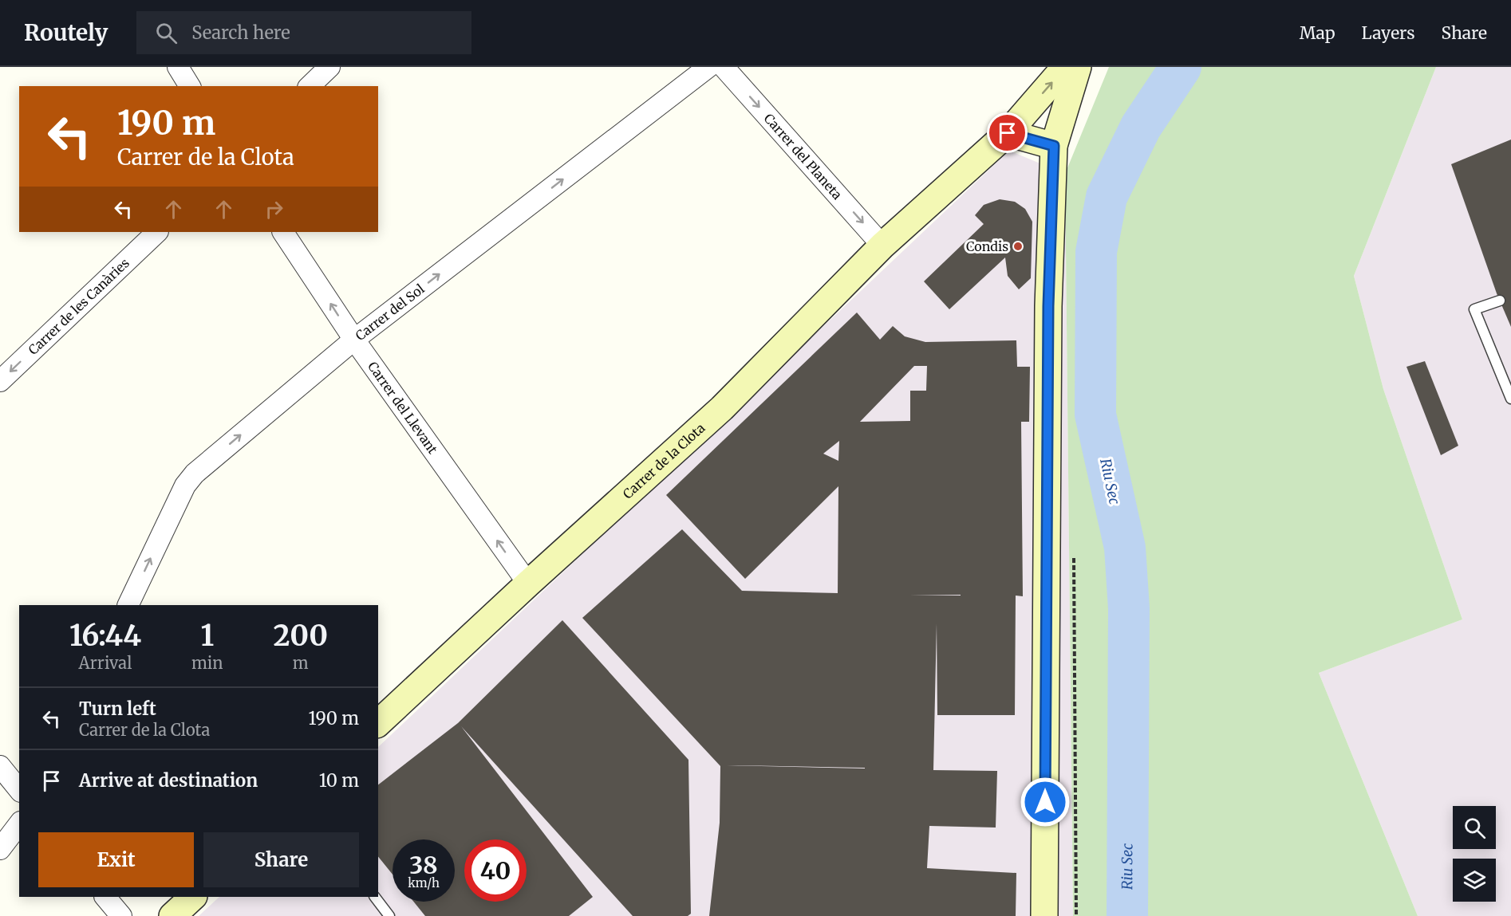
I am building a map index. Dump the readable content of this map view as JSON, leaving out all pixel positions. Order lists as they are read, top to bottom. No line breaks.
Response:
{"streets":{"street":["Carrer del Planeta","Carrer de les Canàries","Carrer del Sol","Carrer del Llevant","Carrer de la Clota"]},"crossings":[["Carrer del Planeta","Carrer de la Clota"],["Carrer del Sol","Carrer del Llevant"],["Carrer del Llevant","Carrer de la Clota"]],"one_way":["Carrer del Planeta","Carrer de les Canàries","Carrer del Sol","Carrer del Llevant"],"water":["Riu Sec"],"places":["Condis"],"page":{"header":"Routely","search":"Search here","nav":["Map","Layers","Share"],"turn":["190 m","Carrer de la Clota"],"eta":["16:44","Arrival","1","min","200","m"],"list":[{"name":"Turn left","note":"Carrer de la Clota","value":"190 m"},{"name":"Arrive at destination","value":"10 m"}],"buttons":["Exit","Share"],"speed":"38 km/h","limit":"40"}}
